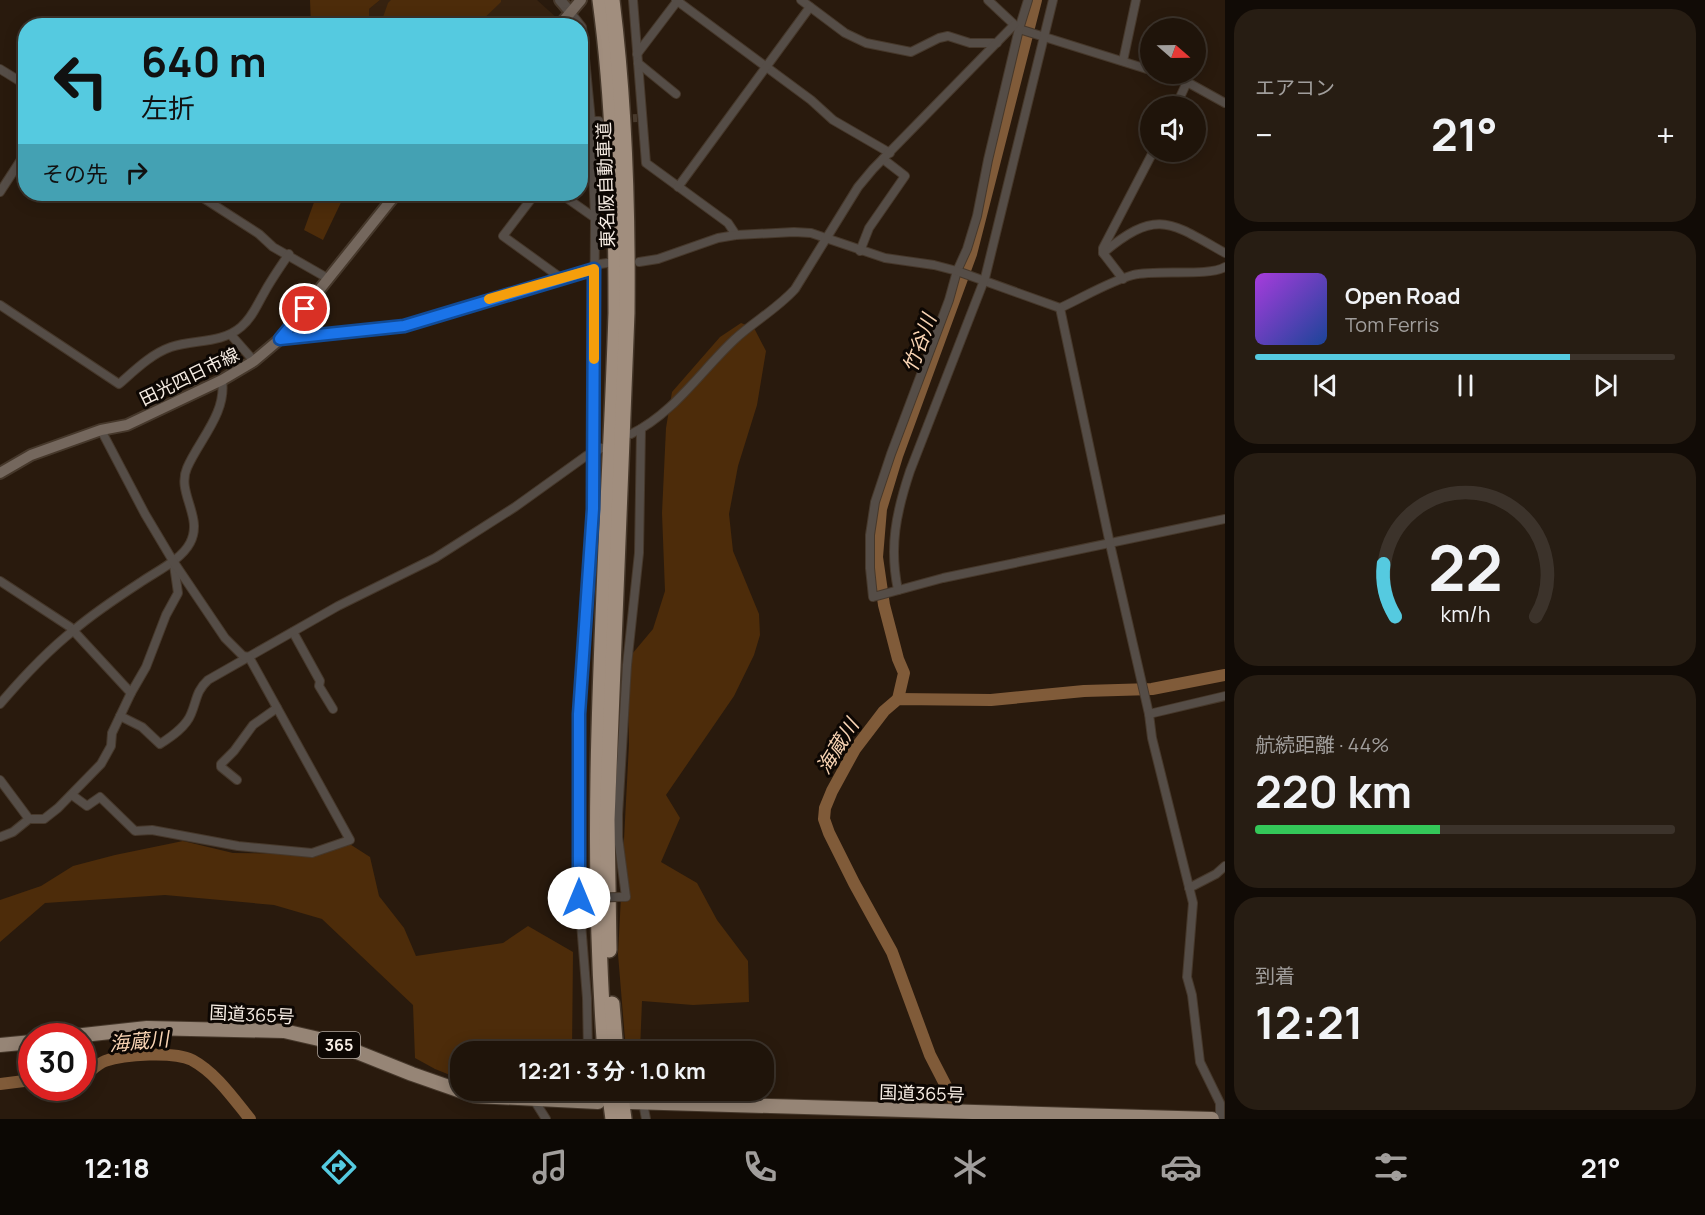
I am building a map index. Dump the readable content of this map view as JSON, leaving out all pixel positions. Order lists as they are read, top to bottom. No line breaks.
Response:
{"streets":{"highway":["東名阪自動車道","国道365号","365"],"main road":["田光四日市線"]},"water":["竹谷川","海蔵川"],"north":"right","page":{"tile":["エアコン",["航続距離 · 44%","220 km"],["到着","12:21"]],"turn":["640 m","左折"],"heat":["−","21°","+"],"then":"その先","song":["Open Road","Tom Ferris"],"limit":"30","trip":"12:21 · 3 分 · 1.0 km","tabs":["12:18","21°"],"gauge":["22","km/h"]}}
